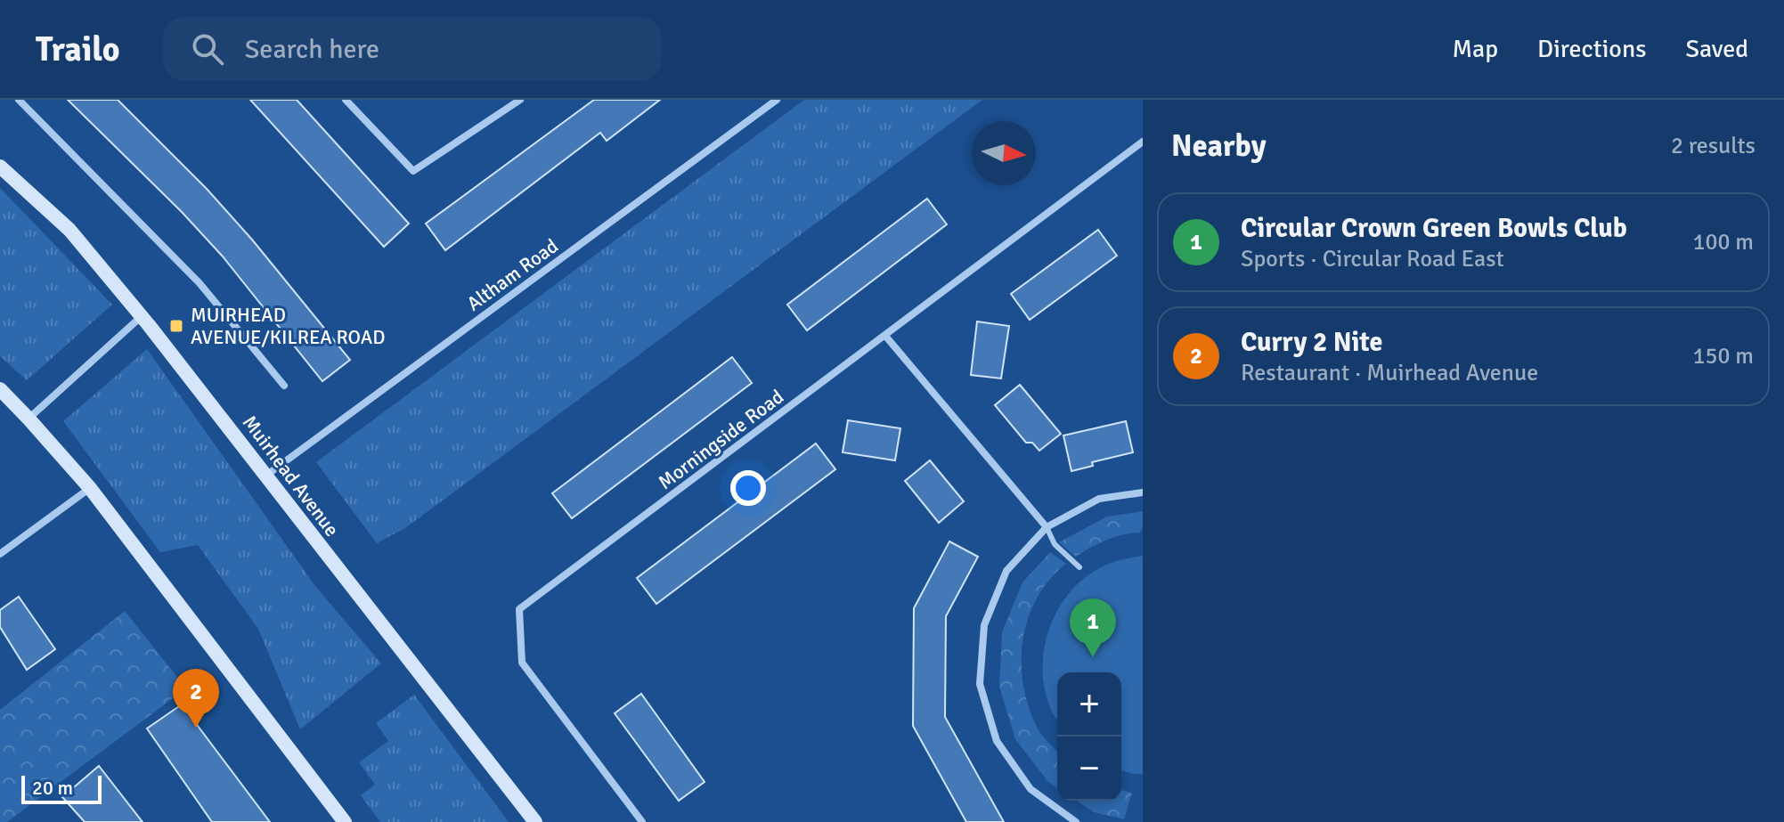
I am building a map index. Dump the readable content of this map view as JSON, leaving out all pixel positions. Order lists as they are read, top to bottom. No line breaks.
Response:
{"streets":{"street":["Altham Road","Morningside Road","Muirhead Avenue"]},"crossings":[["Altham Road","Muirhead Avenue"]],"places":{"transit":["MUIRHEAD AVENUE/KILREA ROAD"]},"scale_bar":"20 m","north":"right","page":{"header":"Trailo","search":"Search here","nav":["Map","Directions","Saved"],"heading":["Nearby","2 results"],"list":[{"mark":"1","name":"Circular Crown Green Bowls Club","note":"Sports · Circular Road East","value":"100 m"},{"mark":"2","name":"Curry 2 Nite","note":"Restaurant · Muirhead Avenue","value":"150 m"}],"pins":["1","2"],"map_buttons":["+","−"],"scale":"20 m"}}
